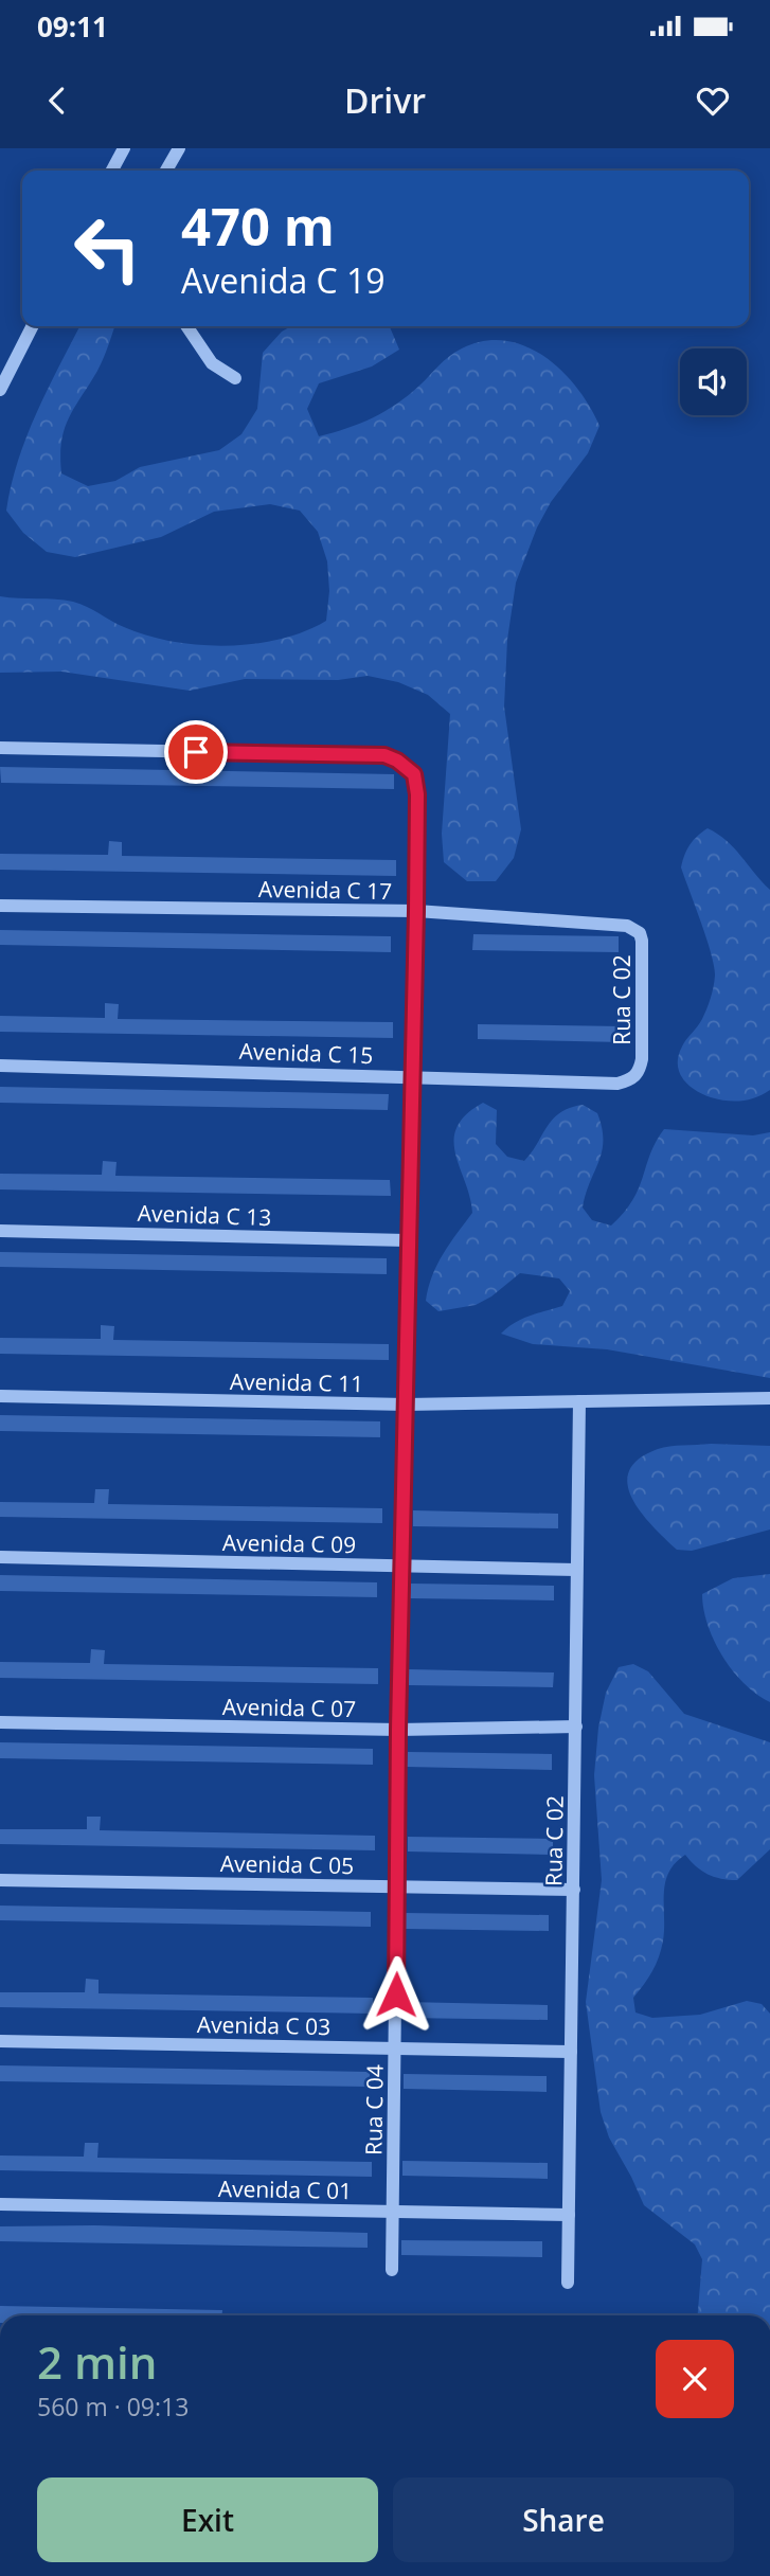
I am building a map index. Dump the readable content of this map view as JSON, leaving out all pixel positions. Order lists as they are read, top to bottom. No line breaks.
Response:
{"streets":{"street":["Avenida C 17","Rua C 02","Avenida C 15","Avenida C 13","Avenida C 11","Avenida C 09","Avenida C 07","Avenida C 05","Avenida C 03","Rua C 04","Avenida C 01"]},"crossings":[["Avenida C 17","Rua C 02"],["Avenida C 17","Rua C 04"],["Rua C 02","Avenida C 15"],["Rua C 02","Avenida C 11"],["Rua C 02","Avenida C 09"],["Rua C 02","Avenida C 07"],["Rua C 02","Avenida C 05"],["Rua C 02","Avenida C 03"],["Rua C 02","Avenida C 01"],["Avenida C 15","Rua C 04"],["Avenida C 13","Rua C 04"],["Avenida C 11","Rua C 04"],["Avenida C 09","Rua C 04"],["Avenida C 07","Rua C 04"],["Avenida C 05","Rua C 04"],["Avenida C 03","Rua C 04"],["Rua C 04","Avenida C 01"]],"page":{"status":"09:11","header":"Drivr","turn":["470 m","Avenida C 19"],"heading":["2 min","560 m · 09:13"],"buttons":["Exit","Share"]}}
